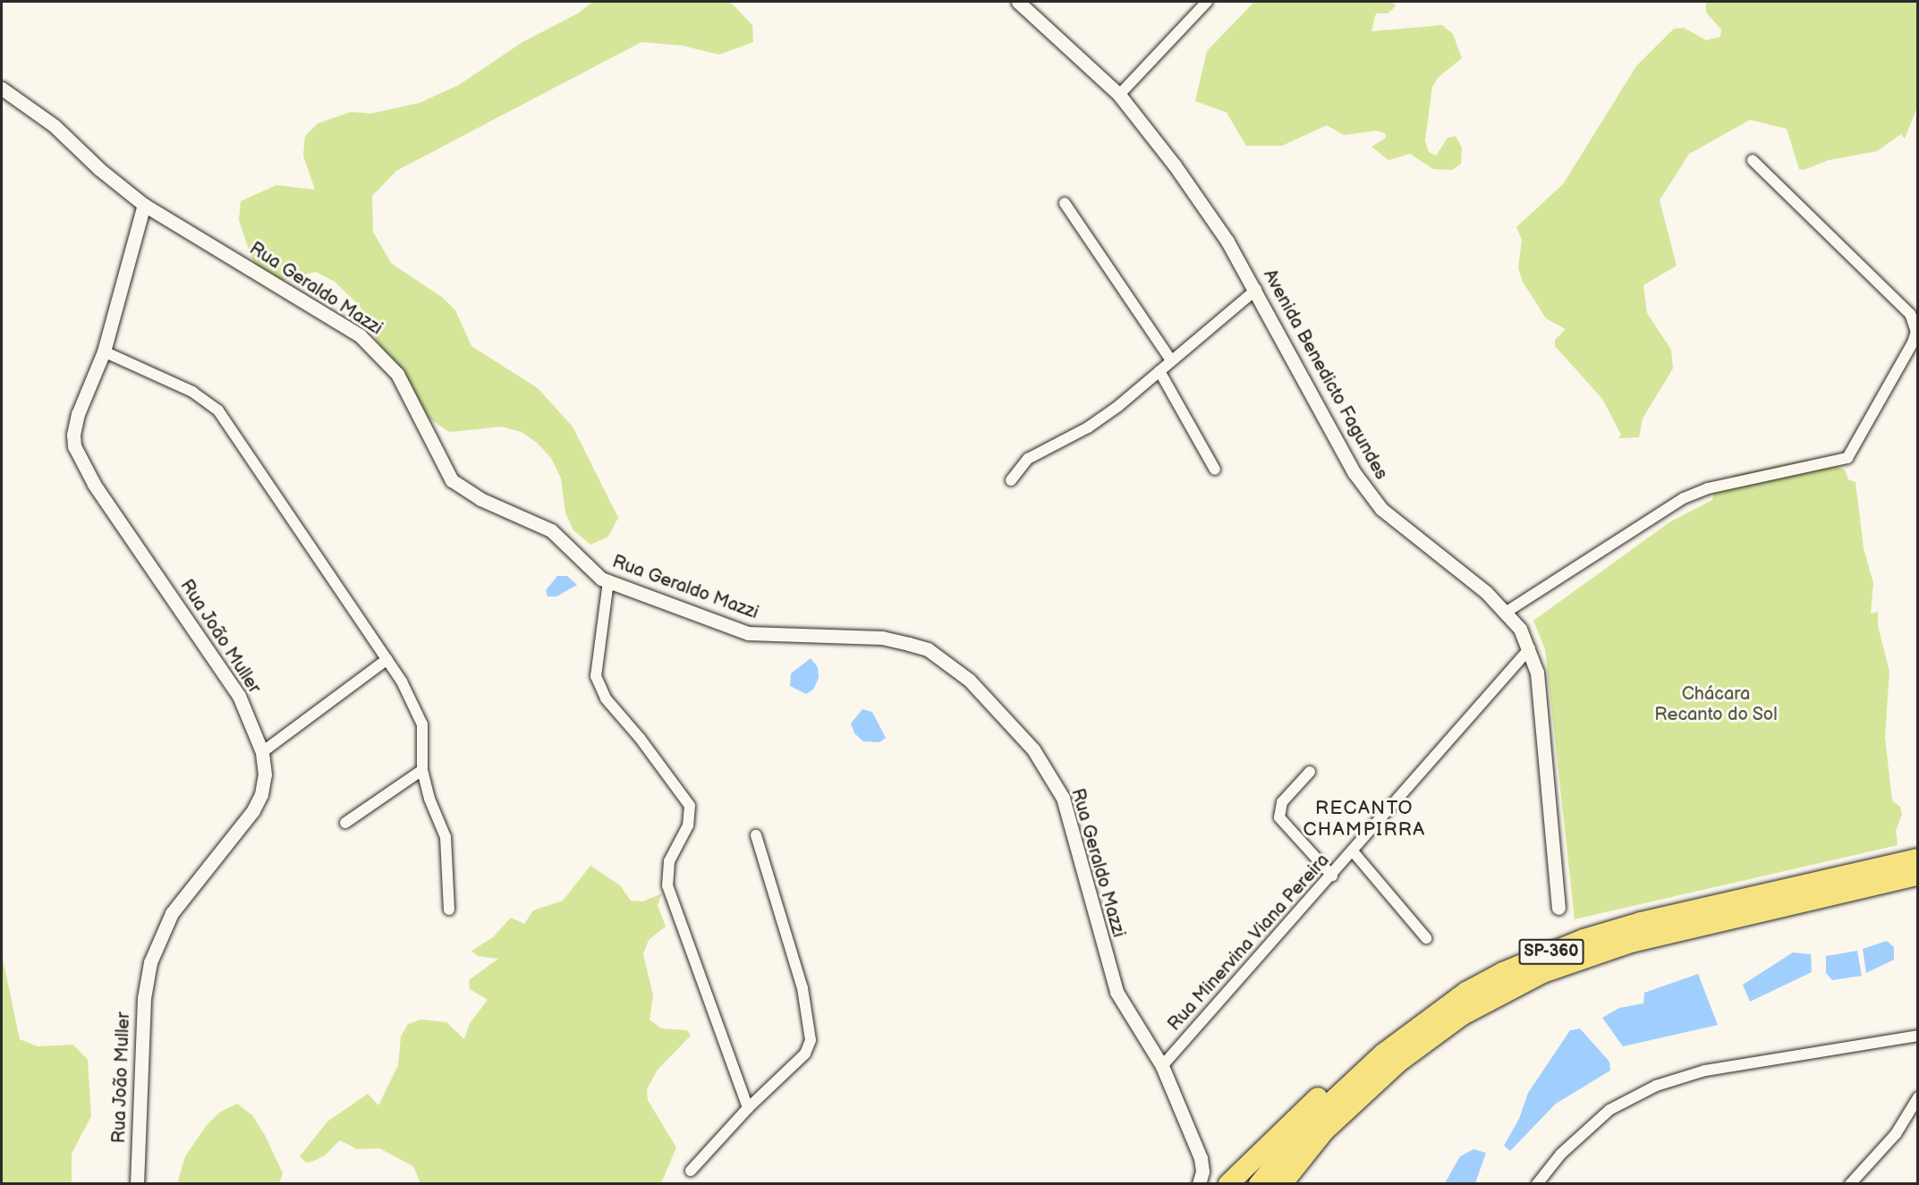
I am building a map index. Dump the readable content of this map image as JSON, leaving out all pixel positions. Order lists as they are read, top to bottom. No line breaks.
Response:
{"streets":{"highway":["SP-360"],"street":["Rua Geraldo Mazzi","Avenida Benedicto Fagundes","Rua João Muller","Rua Minervina Viana Pereira"]},"crossings":[["Rua Geraldo Mazzi","Rua João Muller"],["Rua Geraldo Mazzi","Rua Minervina Viana Pereira"],["Avenida Benedicto Fagundes","Rua Minervina Viana Pereira"]],"districts":["RECANTO CHAMPIRRA"],"parks":["Chácara Recanto do Sol"]}
